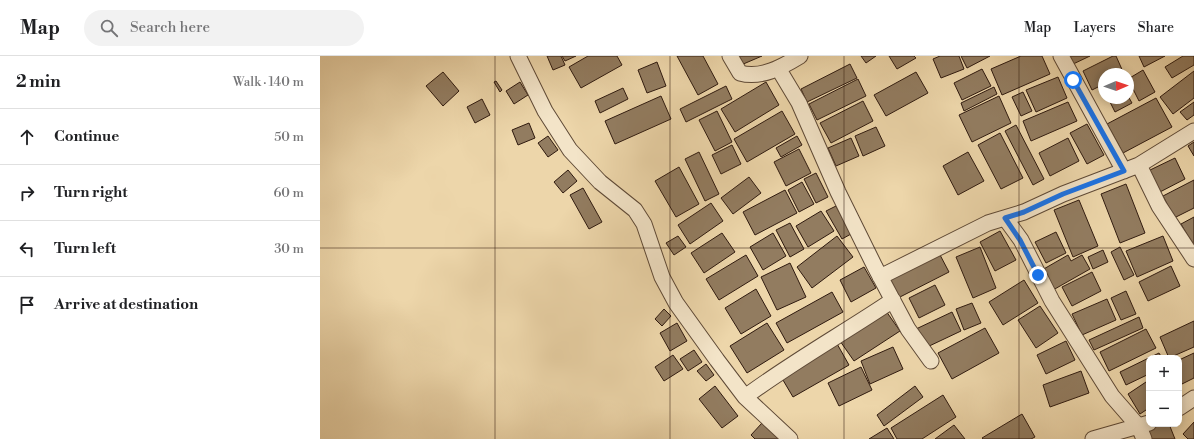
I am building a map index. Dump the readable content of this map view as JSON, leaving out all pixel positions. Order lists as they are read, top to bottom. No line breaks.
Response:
{"north":"right","page":{"header":"Map","search":"Search here","nav":["Map","Layers","Share"],"heading":["2 min","Walk · 140 m"],"list":[["Continue","50 m"],["Turn right","60 m"],["Turn left","30 m"],"Arrive at destination"],"map_buttons":["+","−"]}}
